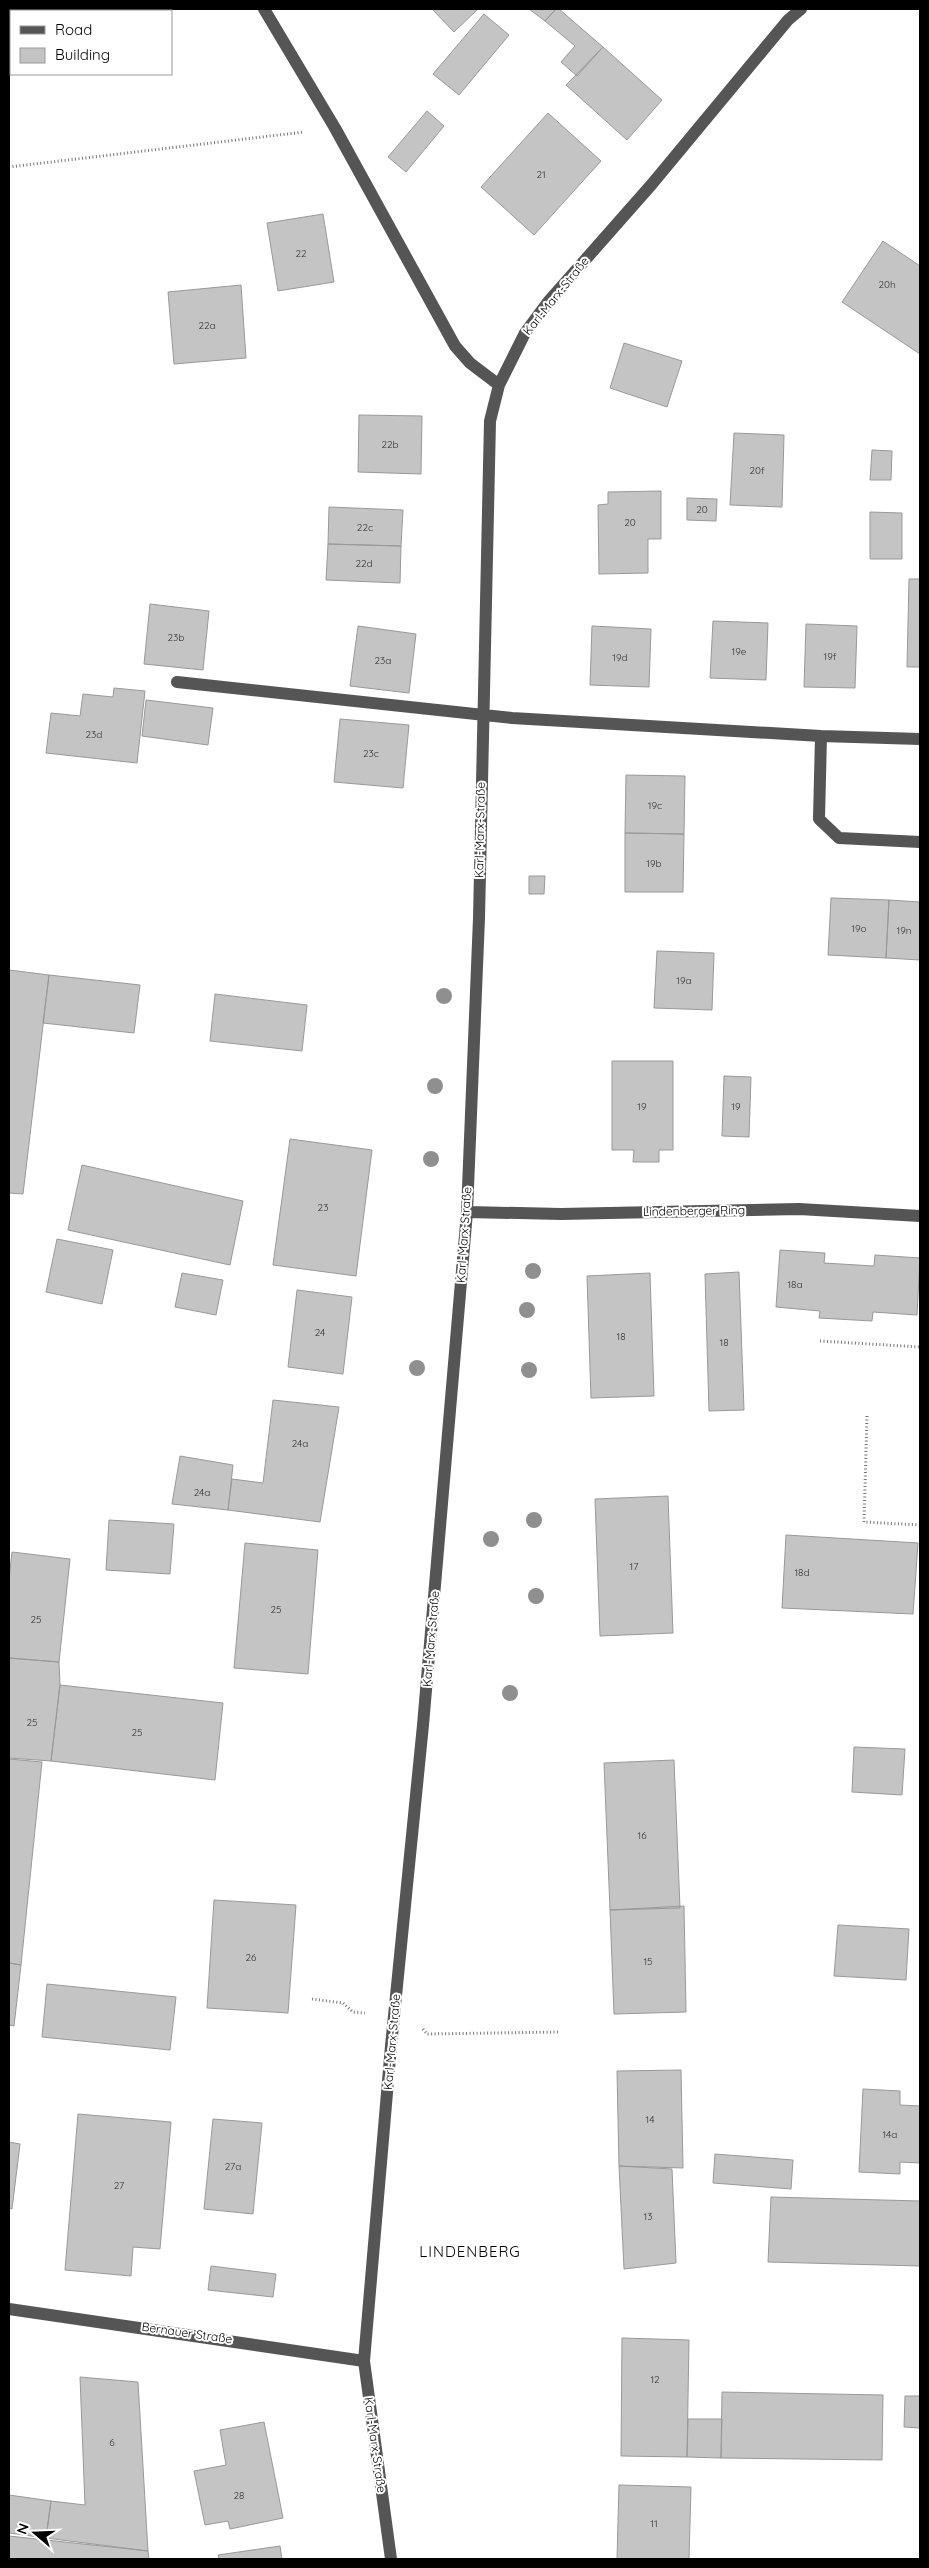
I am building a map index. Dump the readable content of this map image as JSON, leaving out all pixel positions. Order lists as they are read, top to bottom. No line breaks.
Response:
{"streets":{"street":["Karl-Marx-Straße","Lindenberger Ring","Bernauer Straße"]},"crossings":[["Karl-Marx-Straße","Lindenberger Ring"],["Karl-Marx-Straße","Bernauer Straße"]],"districts":["LINDENBERG"],"house_numbers":["21","22","20h","22a","22b","20f","20","20","22c","22d","23b","19e","19f","19d","23a","23d","23c","19c","19b","19o","19n","19a","19","19","23","18a","24","18","18","24a","24a","17","18d","25","25","25","25","16","26","15","14","14a","27a","27","13","12","6","28","11"],"legend":["Road","Building"],"north":"left"}
